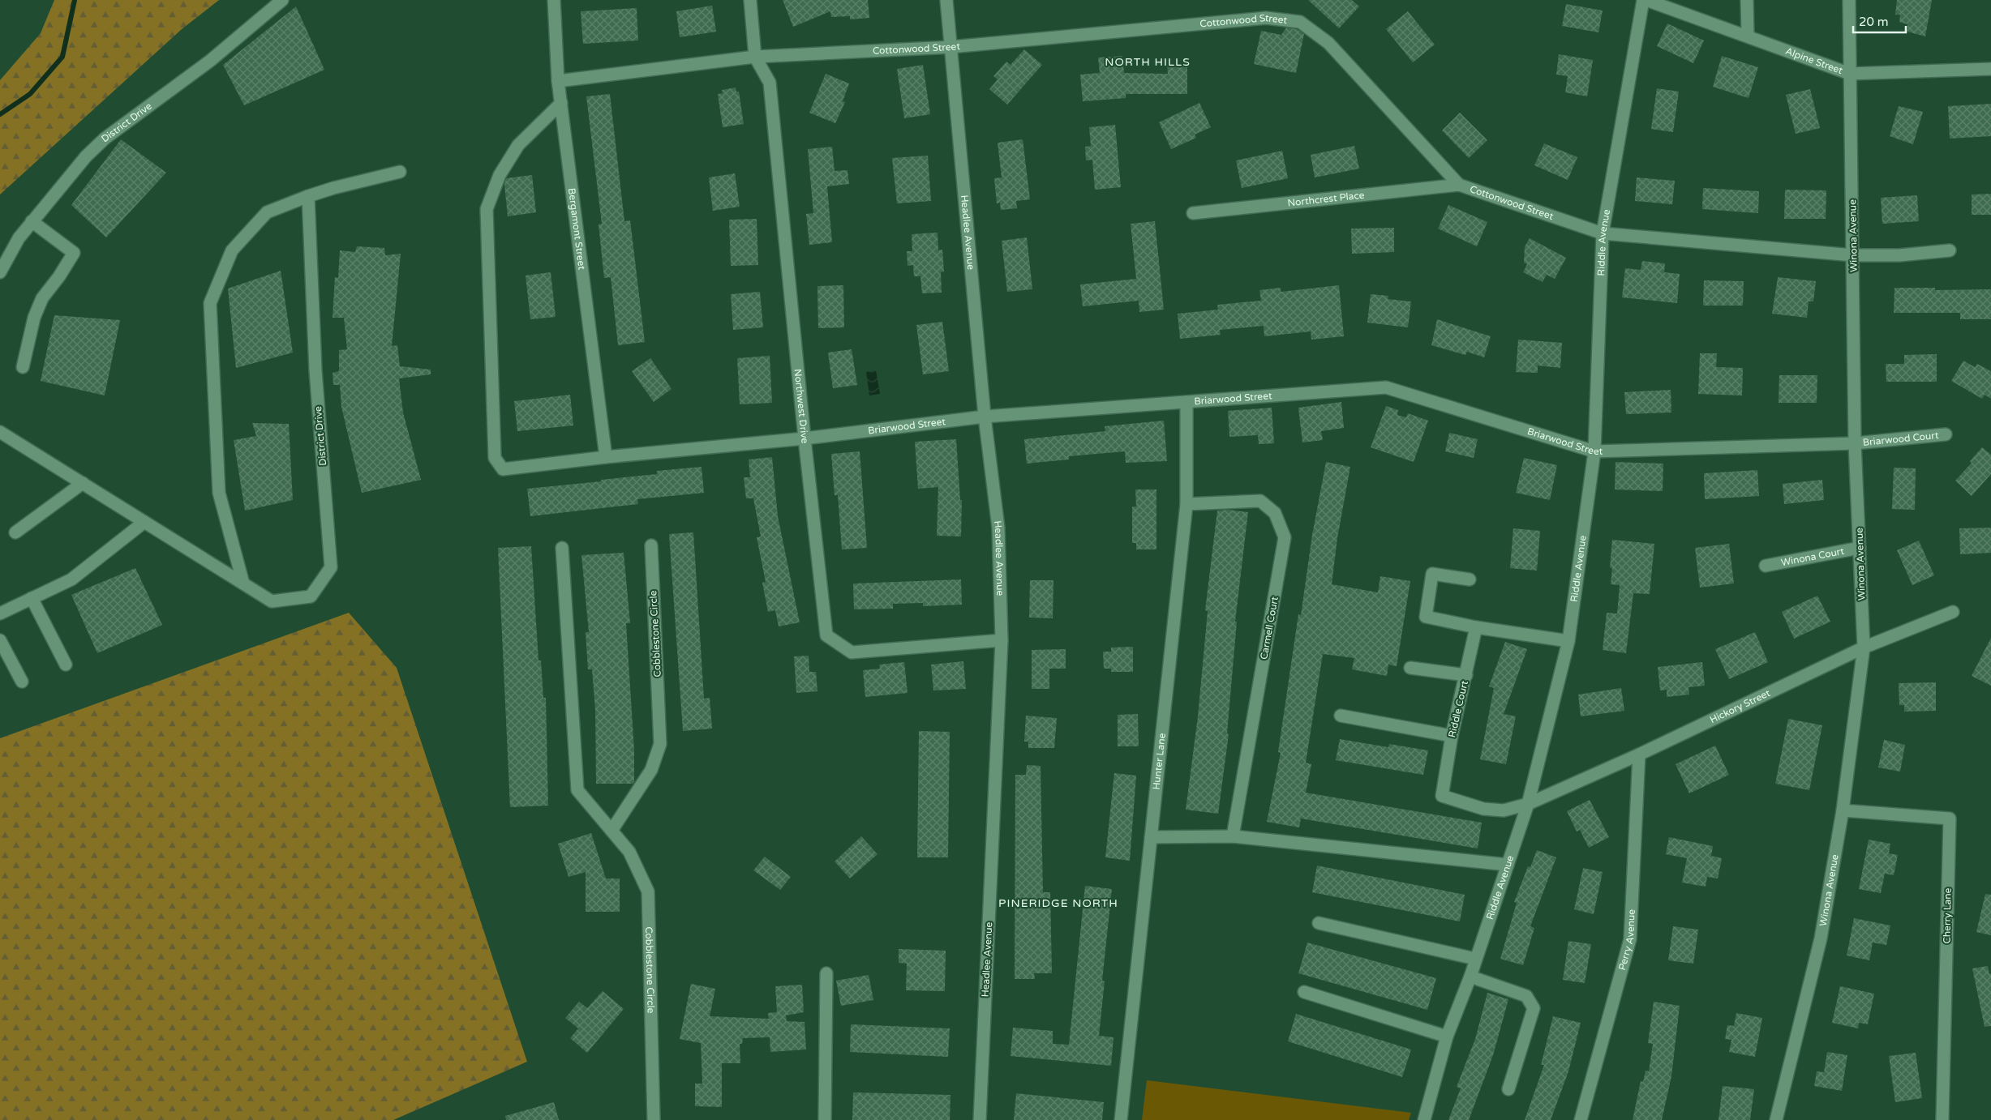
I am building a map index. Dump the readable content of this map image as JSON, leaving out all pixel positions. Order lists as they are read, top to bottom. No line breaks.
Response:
{"streets":{"street":["Cottonwood Street","Alpine Street","District Drive","Northcrest Place","Bergamont Street","Headlee Avenue","Winona Avenue","Riddle Avenue","Briarwood Street","Northwest Drive","Briarwood Court","Winona Court","Carmell Court","Cobblestone Circle","Hickory Street","Riddle Court","Hunter Lane","Cherry Lane","Perry Avenue"]},"crossings":[["Cottonwood Street","Northcrest Place"],["Cottonwood Street","Bergamont Street"],["Cottonwood Street","Headlee Avenue"],["Cottonwood Street","Winona Avenue"],["Cottonwood Street","Riddle Avenue"],["Cottonwood Street","Northwest Drive"],["Alpine Street","Winona Avenue"],["Bergamont Street","Briarwood Street"],["Headlee Avenue","Briarwood Street"],["Headlee Avenue","Northwest Drive"],["Winona Avenue","Briarwood Street"],["Winona Avenue","Briarwood Court"],["Winona Avenue","Winona Court"],["Winona Avenue","Hickory Street"],["Winona Avenue","Cherry Lane"],["Riddle Avenue","Briarwood Street"],["Riddle Avenue","Hickory Street"],["Riddle Avenue","Riddle Court"],["Briarwood Street","Northwest Drive"],["Briarwood Street","Briarwood Court"],["Briarwood Street","Hunter Lane"],["Carmell Court","Hunter Lane"],["Hickory Street","Riddle Court"],["Hickory Street","Perry Avenue"]],"districts":["NORTH HILLS","PINERIDGE NORTH"],"scale_bar":"20 m"}
